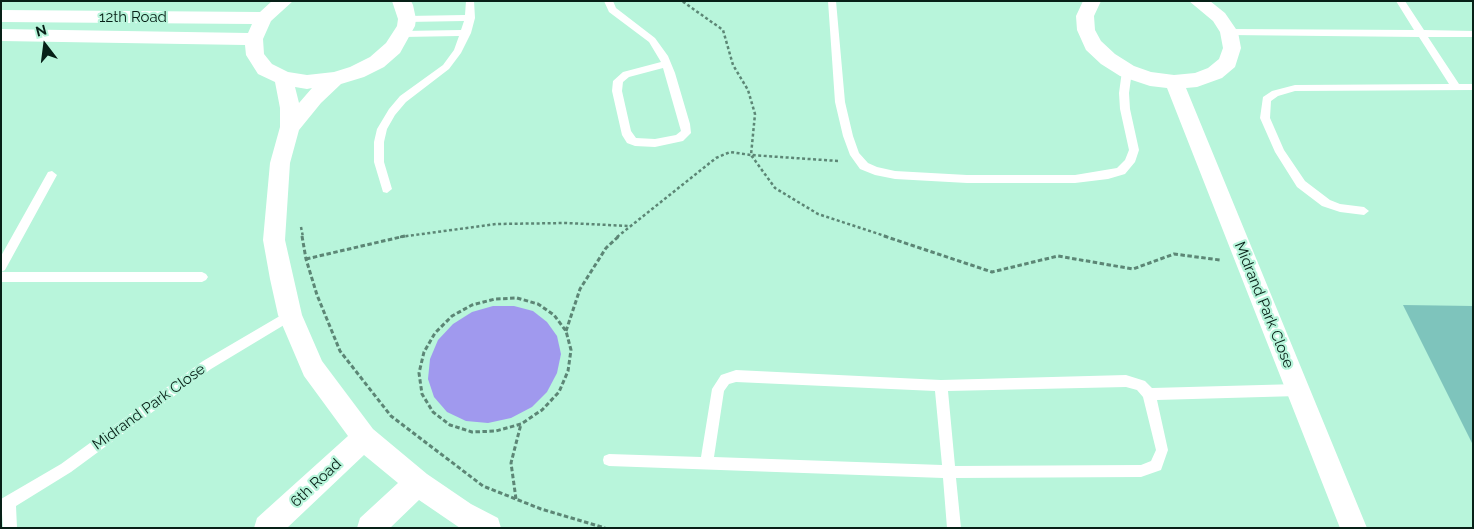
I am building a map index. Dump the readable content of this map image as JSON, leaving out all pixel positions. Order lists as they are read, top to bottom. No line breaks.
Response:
{"streets":{"street":["12th Road","Midrand Park Close","6th Road"]},"north":"top"}
